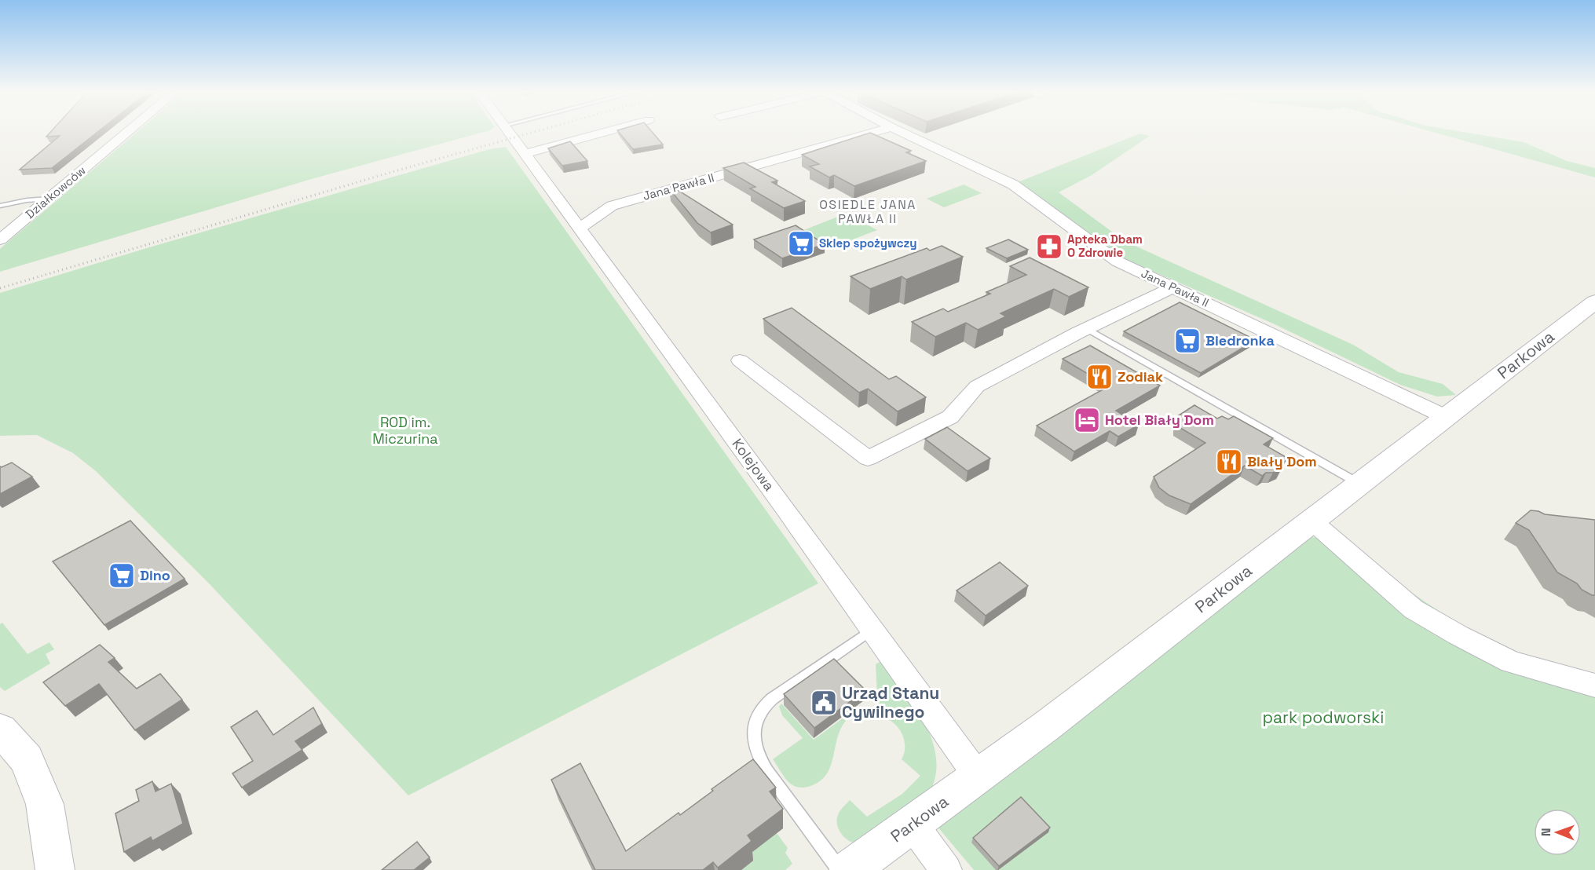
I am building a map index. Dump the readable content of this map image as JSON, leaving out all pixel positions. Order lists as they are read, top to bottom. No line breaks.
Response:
{"streets":{"street":["Jana Pawła II","Działkowców","Parkowa","Kolejowa"]},"crossings":[["Jana Pawła II","Parkowa"],["Jana Pawła II","Kolejowa"],["Parkowa","Kolejowa"]],"districts":["OSIEDLE JANA PAWŁA II"],"parks":["ROD im. Miczurina","park podworski"],"places":{"supermarket":["Sklep spożywczy","Biedronka","Dino"],"pharmacy":["Apteka Dbam O Zdrowie"],"restaurant":["Zodiak","Biały Dom"],"hotel":["Hotel Biały Dom"],"public building":["Urząd Stanu Cywilnego"]},"north":"left"}
